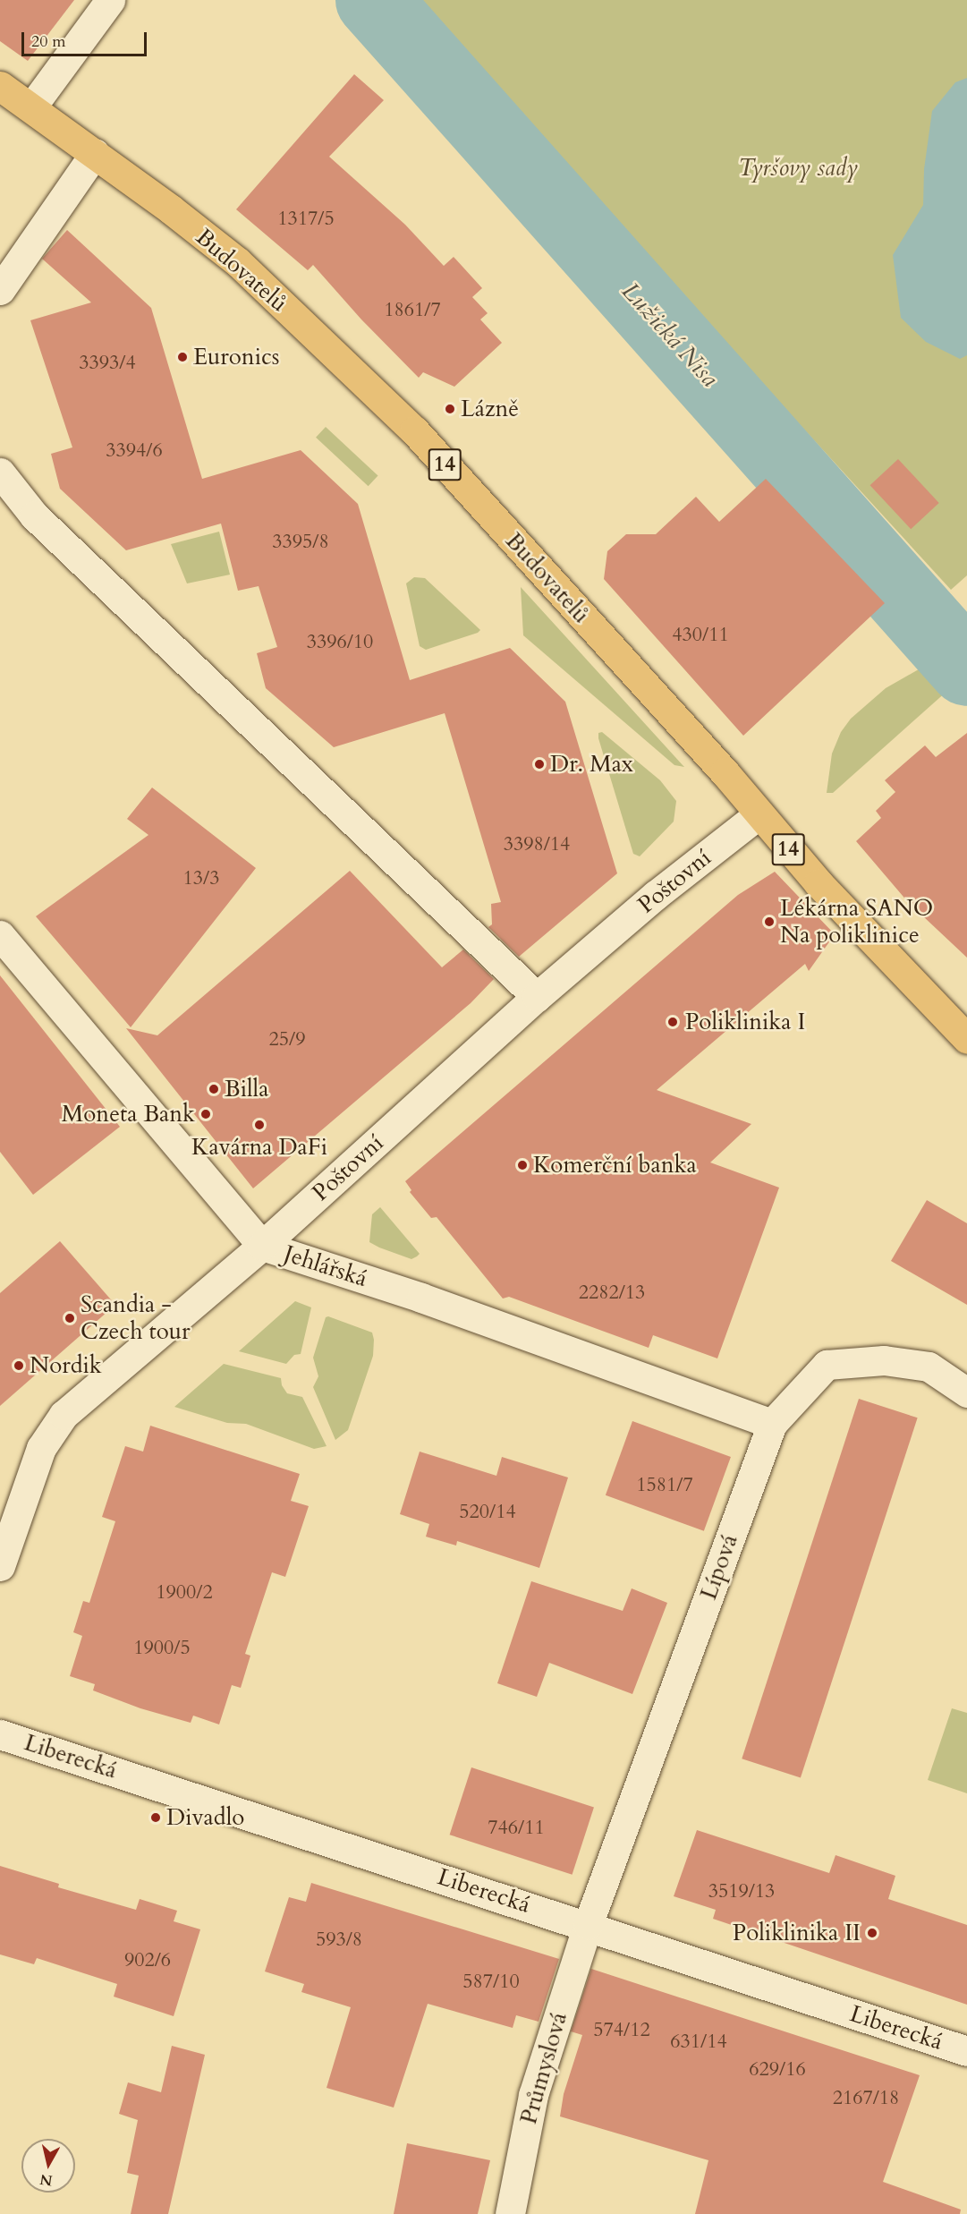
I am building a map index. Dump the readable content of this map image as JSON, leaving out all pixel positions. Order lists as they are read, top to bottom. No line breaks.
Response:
{"streets":{"main road":["Budovatelů","14"],"street":["Poštovní","Jehlářská","Lípová","Liberecká","Průmyslová"]},"crossings":[["Budovatelů","Poštovní"],["Poštovní","Jehlářská"],["Jehlářská","Lípová"],["Lípová","Liberecká"],["Lípová","Průmyslová"],["Liberecká","Průmyslová"]],"water":["Lužická Nisa"],"parks":["Tyršovy sady"],"places":["Euronics","Lázně","Dr. Max","Lékárna SANO Na poliklinice","Poliklinika I","Billa","Moneta Bank","Kavárna DaFi","Komerční banka","Scandia - Czech tour","Nordik","Divadlo","Poliklinika II"],"house_numbers":["1317/5","1861/7","3393/4","3394/6","3395/8","430/11","3396/10","3398/14","13/3","25/9","2282/13","1581/7","520/14","1900/2","1900/5","746/11","3519/13","593/8","902/6","587/10","574/12","631/14","629/16","2167/18"],"scale_bar":"20 m","north":"bottom"}
